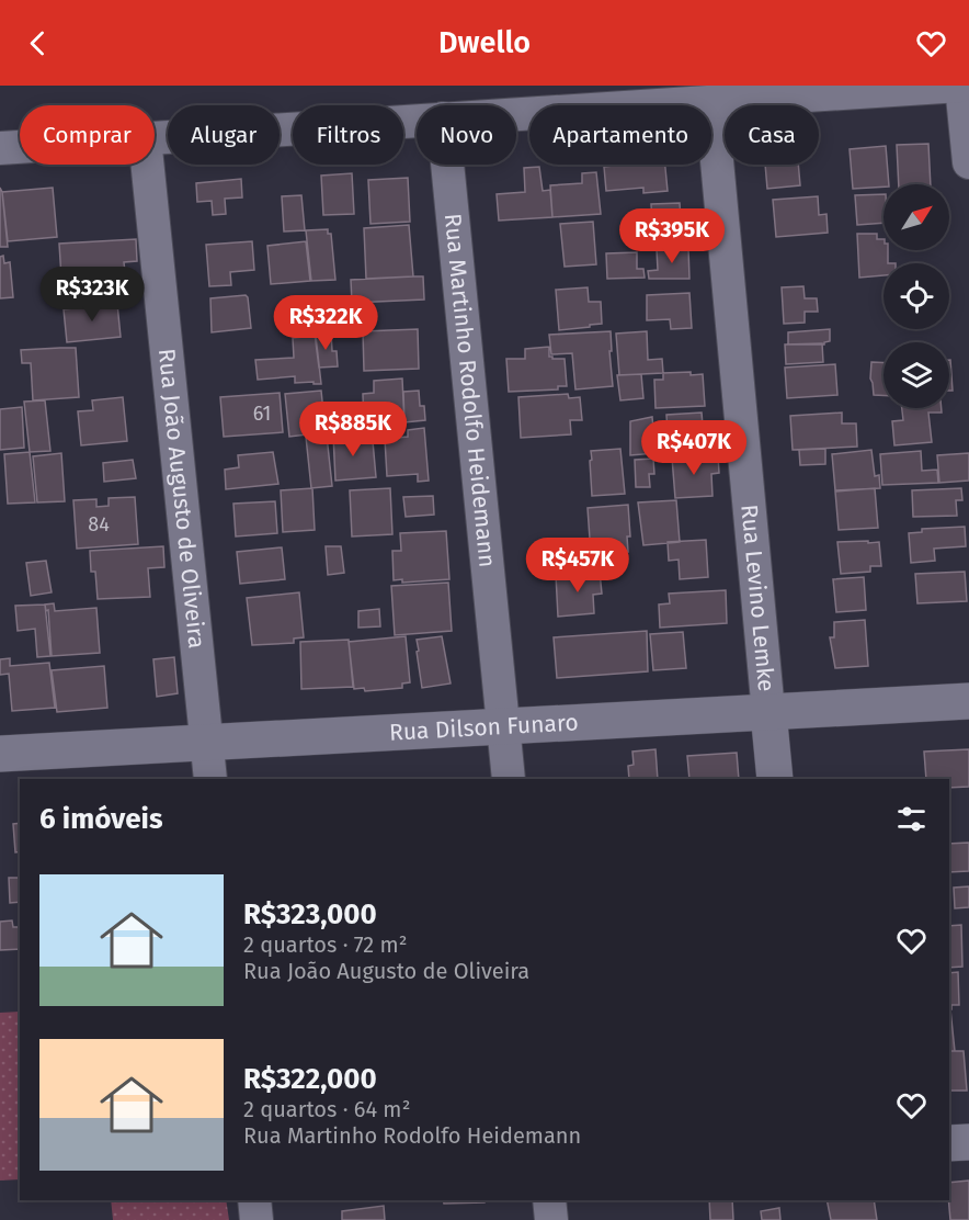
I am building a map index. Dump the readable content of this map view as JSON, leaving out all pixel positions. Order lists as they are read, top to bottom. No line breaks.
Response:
{"streets":{"street":["Rua Martinho Rodolfo Heidemann","Rua João Augusto de Oliveira","Rua Levino Lemke","Rua Dilson Funaro"]},"crossings":[["Rua Martinho Rodolfo Heidemann","Rua Dilson Funaro"],["Rua João Augusto de Oliveira","Rua Dilson Funaro"],["Rua Levino Lemke","Rua Dilson Funaro"]],"house_numbers":["61","84"],"north":"top right","page":{"header":"Dwello","chip":["Comprar","Alugar","Filtros","Novo","Apartamento","Casa"],"price":["R$395K","R$323K","R$322K","R$885K","R$407K","R$457K"],"heading":"6 imóveis","list":[{"name":"R$323,000","note":"2 quartos · 72 m² · Rua João Augusto de Oliveira"},{"name":"R$322,000","note":"2 quartos · 64 m² · Rua Martinho Rodolfo Heidemann"}]}}
